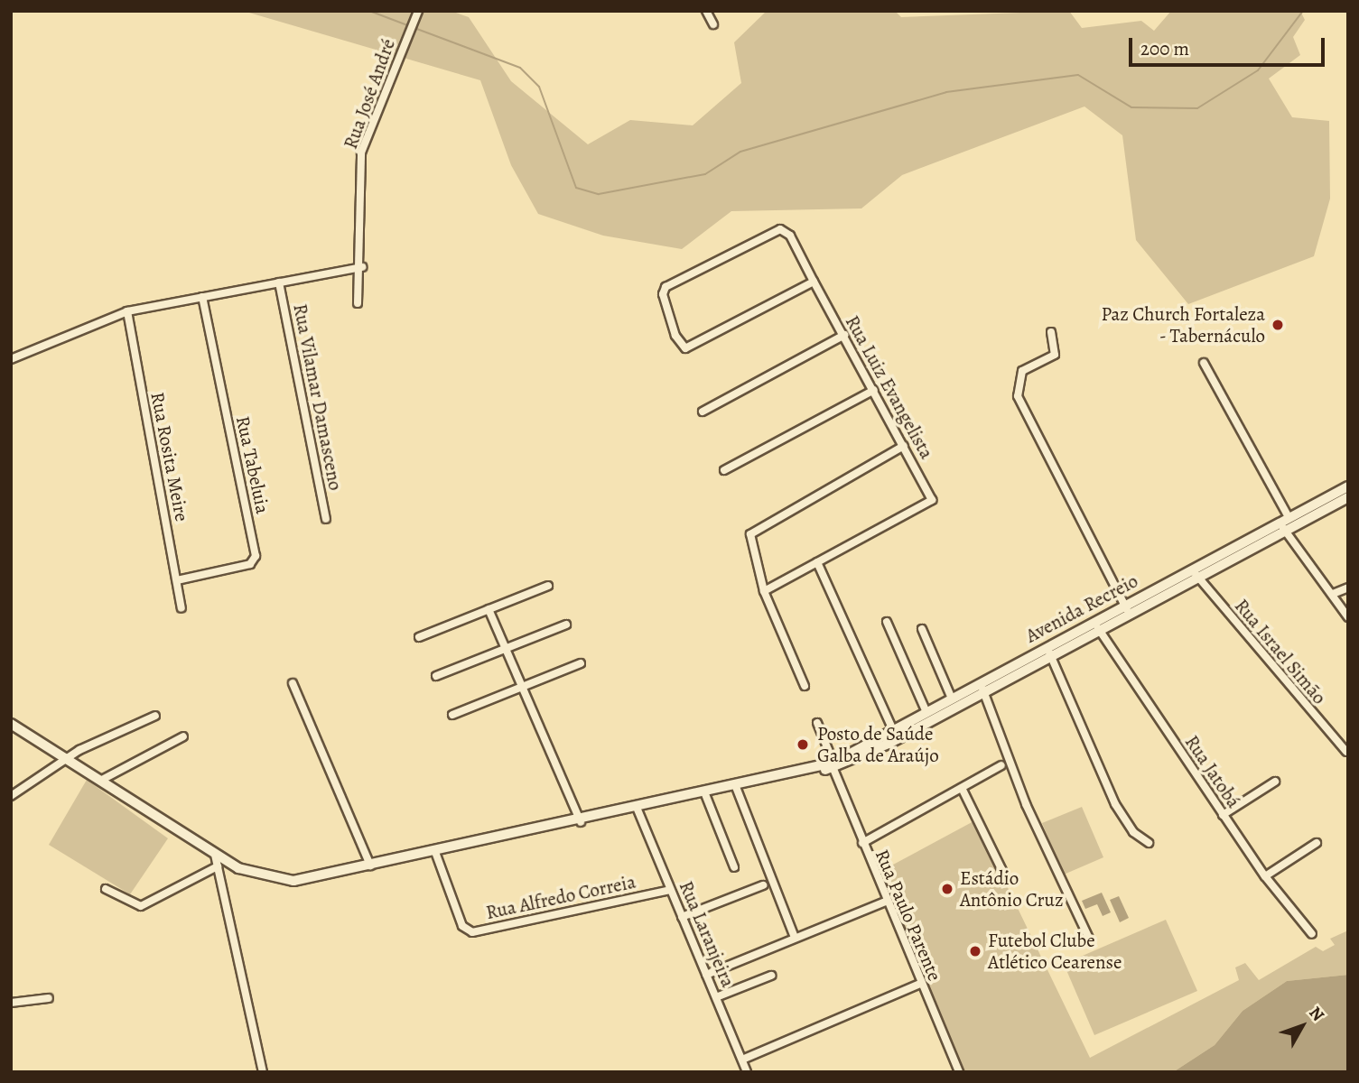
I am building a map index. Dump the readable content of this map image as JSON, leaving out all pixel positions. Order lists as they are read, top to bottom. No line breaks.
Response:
{"streets":{"main road":["Avenida Recreio"],"street":["Rua José André","Rua Luiz Evangelista","Rua Vilamar Damasceno","Rua Rosita Meire","Rua Tabeluia","Rua Israel Simão","Rua Jatobá","Rua Alfredo Correia","Rua Paulo Parente","Rua Laranjeira"]},"crossings":[["Rua Rosita Meire","Rua Tabeluia"],["Avenida Recreio","Rua Israel Simão"],["Avenida Recreio","Rua Jatobá"],["Avenida Recreio","Rua Paulo Parente"],["Rua Alfredo Correia","Rua Laranjeira"]],"places":["Paz Church Fortaleza - Tabernáculo","Posto de Saúde Galba de Araújo","Estádio Antônio Cruz","Futebol Clube Atlético Cearense"],"scale_bar":"200 m","north":"top right"}
